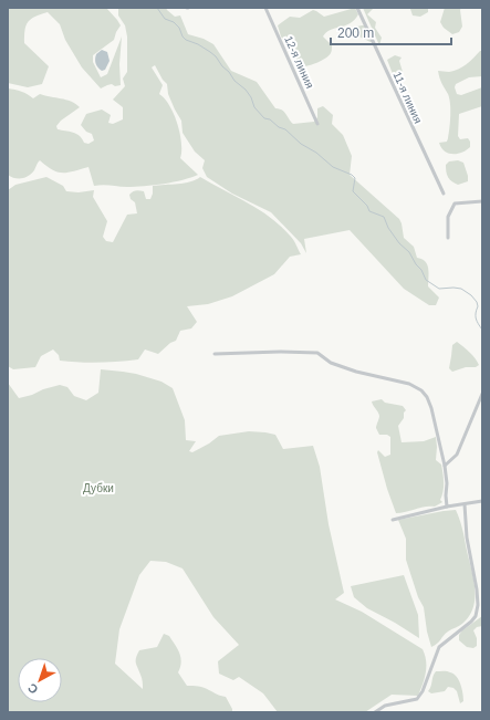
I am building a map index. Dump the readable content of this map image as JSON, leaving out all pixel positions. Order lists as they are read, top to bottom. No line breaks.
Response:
{"streets":{"street":["12-я линия","11-я линия"]},"parks":["Дубки"],"scale_bar":"200 m","north":"bottom left"}
